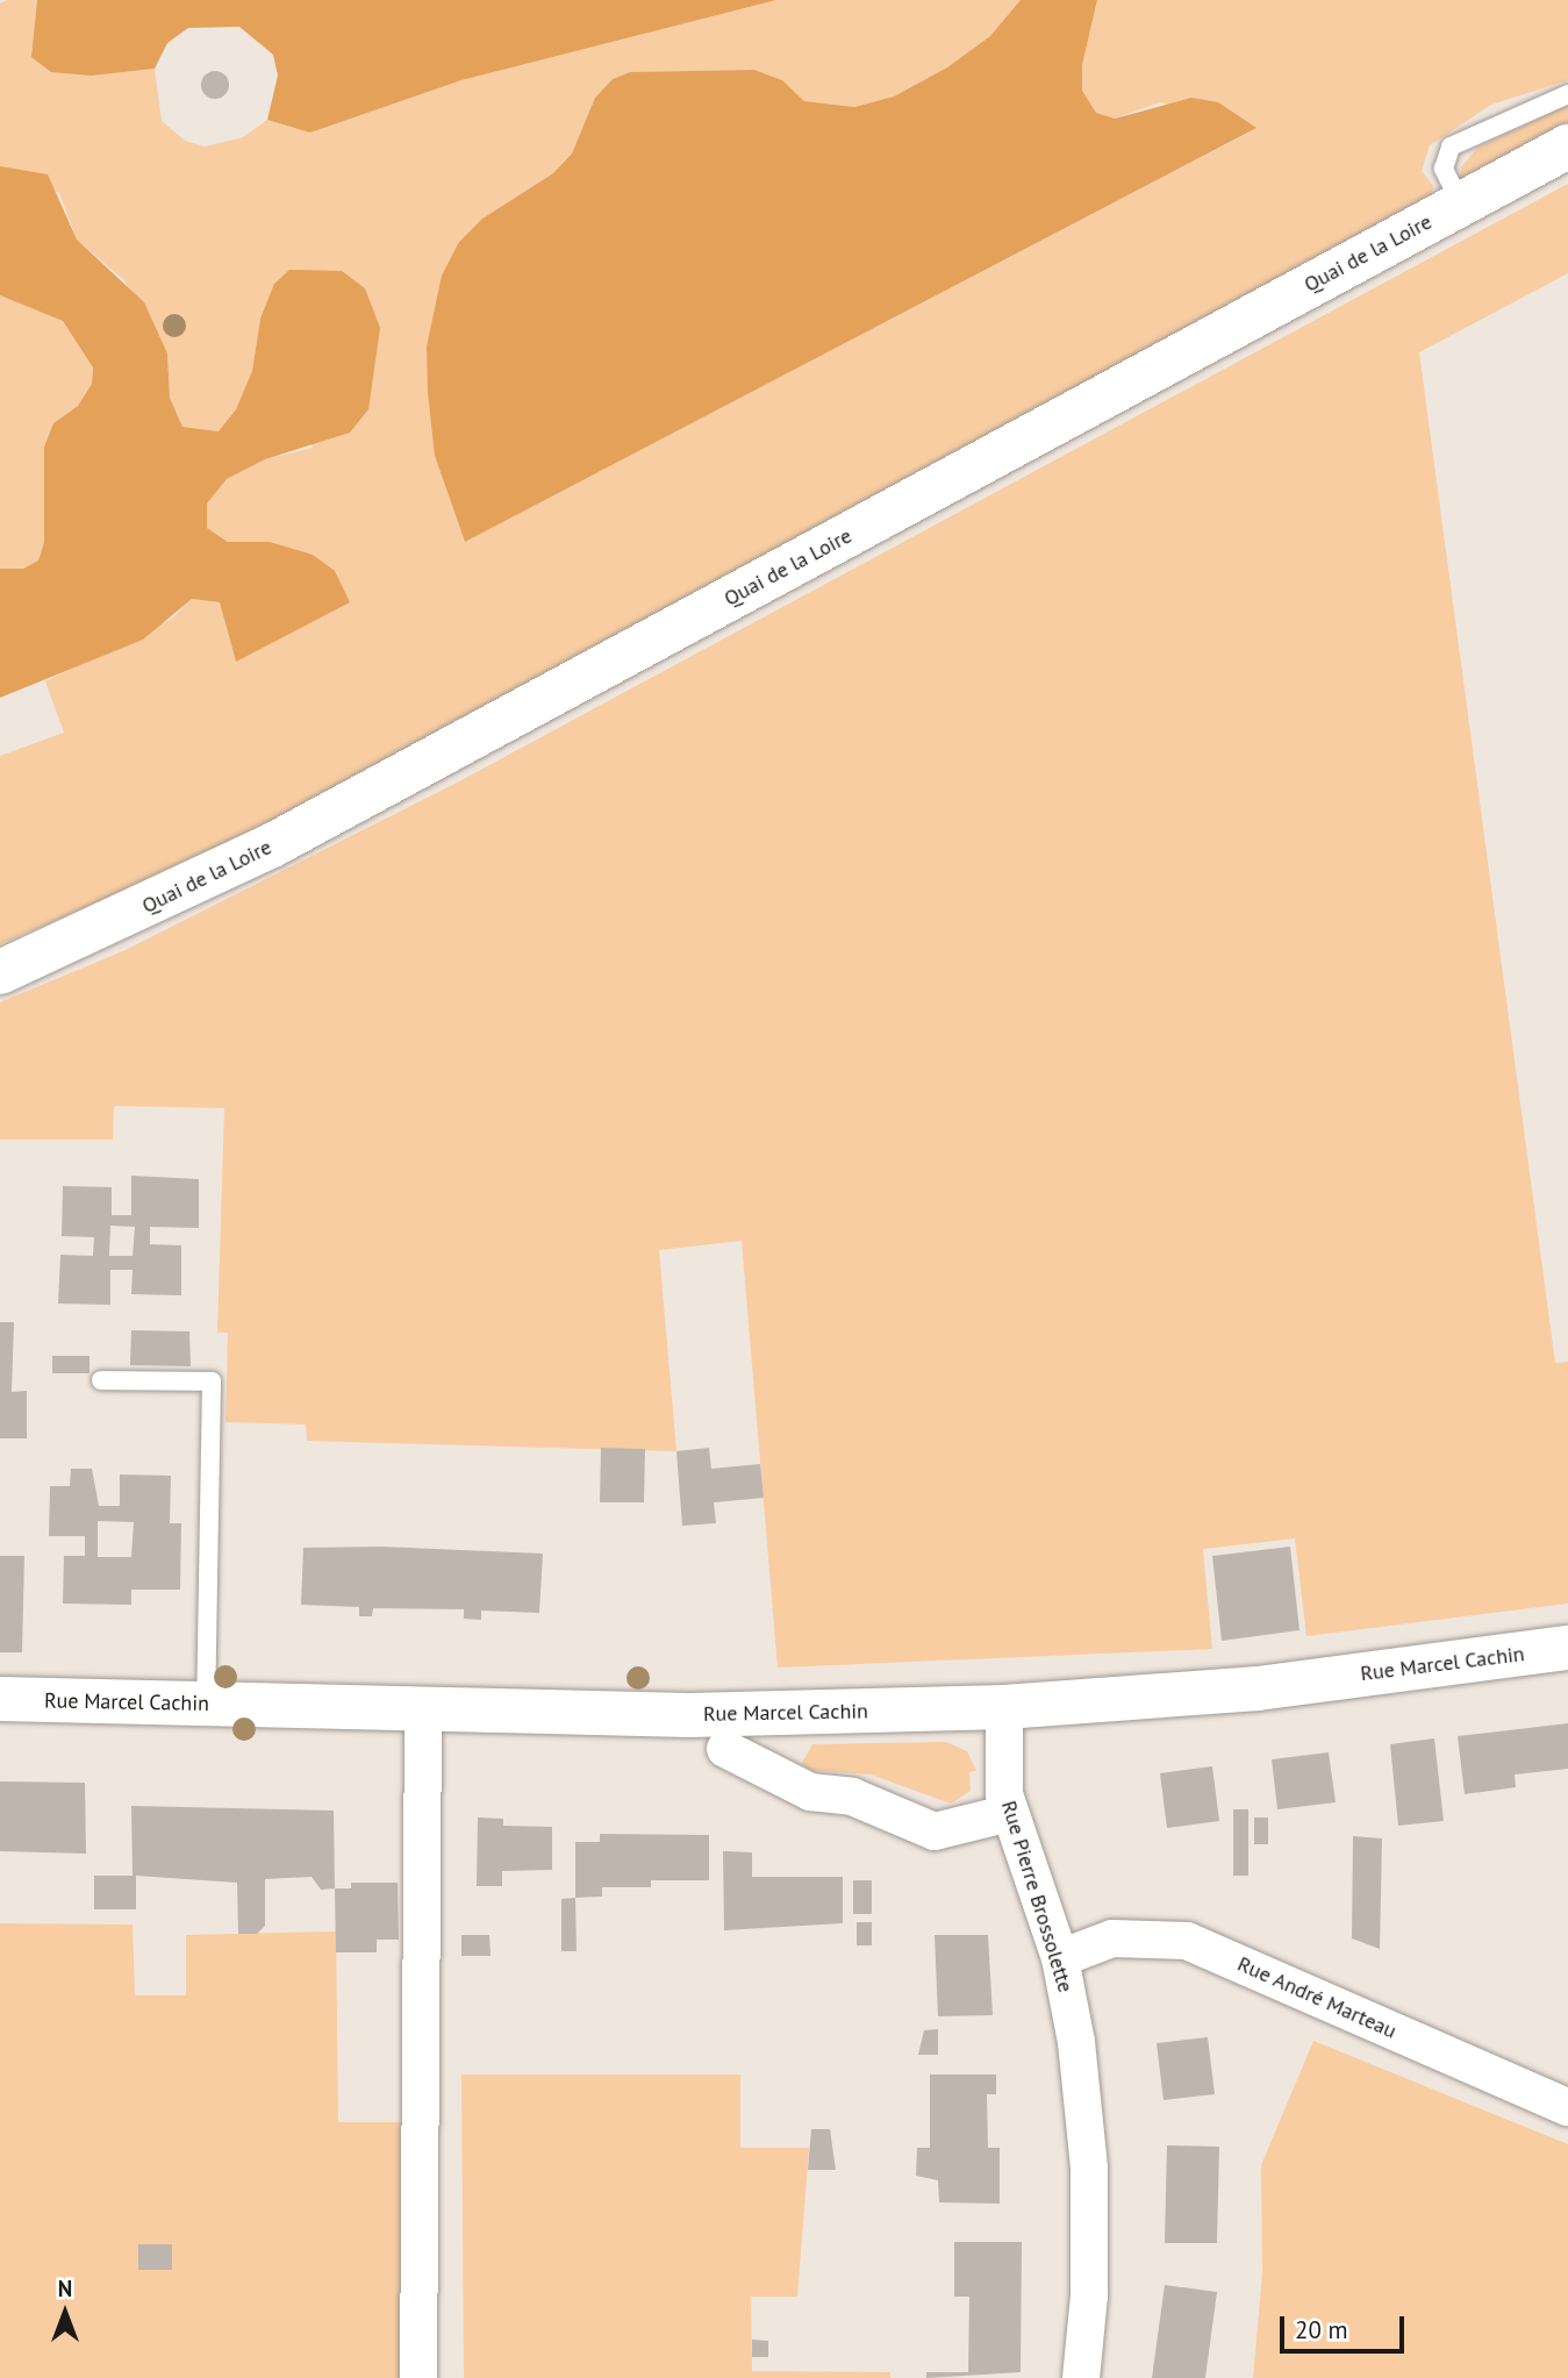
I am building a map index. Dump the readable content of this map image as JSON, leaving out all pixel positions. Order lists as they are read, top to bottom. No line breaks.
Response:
{"streets":{"main road":["Quai de la Loire","Rue Marcel Cachin"],"street":["Rue Pierre Brossolette","Rue André Marteau"]},"crossings":[["Rue Marcel Cachin","Rue Pierre Brossolette"],["Rue Pierre Brossolette","Rue André Marteau"]],"scale_bar":"20 m","north":"top"}
